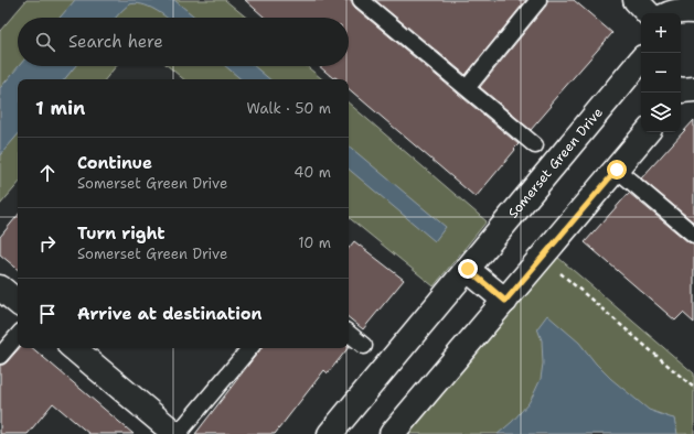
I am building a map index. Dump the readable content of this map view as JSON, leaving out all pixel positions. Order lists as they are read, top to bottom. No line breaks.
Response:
{"streets":{"street":["Somerset Green Drive"]},"page":{"map_buttons":["+","−"],"search":"Search here","heading":["1 min","Walk · 50 m"],"list":[["Continue","Somerset Green Drive","40 m"],["Turn right","Somerset Green Drive","10 m"],"Arrive at destination"]}}
